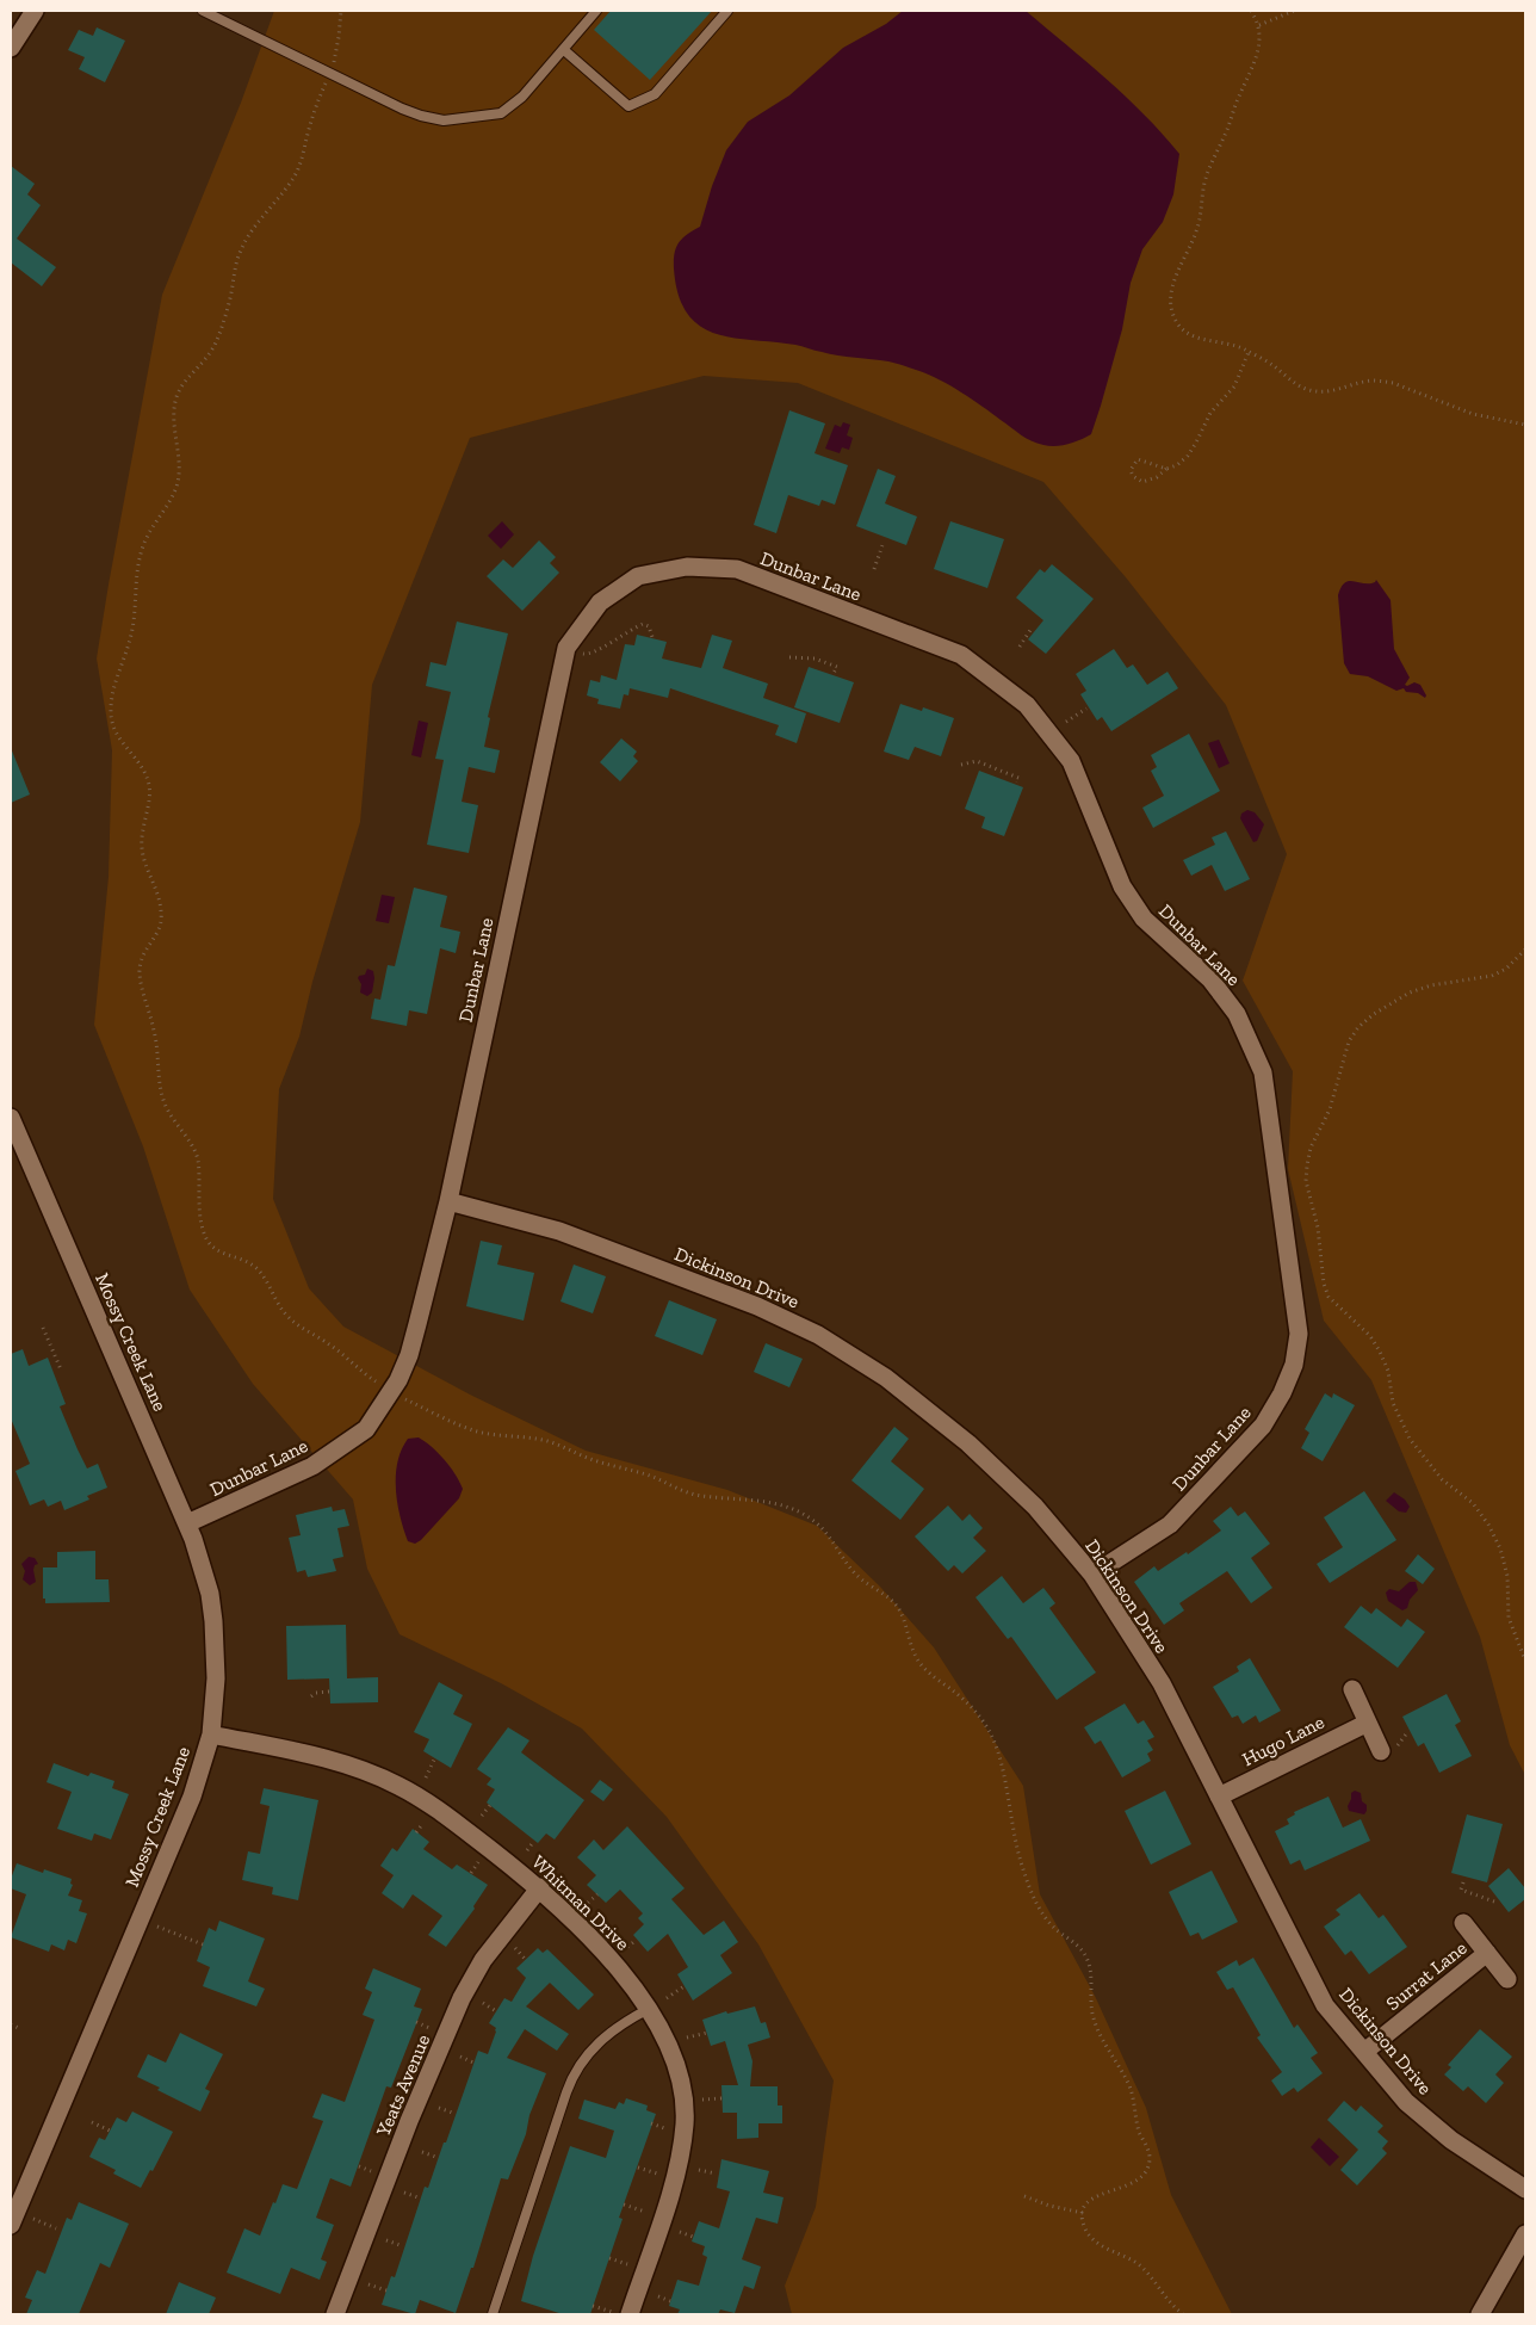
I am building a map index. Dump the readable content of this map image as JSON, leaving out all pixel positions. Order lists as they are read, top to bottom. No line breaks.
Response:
{"streets":{"street":["Dunbar Lane","Dickinson Drive","Mossy Creek Lane","Hugo Lane","Whitman Drive","Surrat Lane","Yeats Avenue"]},"crossings":[["Dunbar Lane","Dickinson Drive"],["Dunbar Lane","Mossy Creek Lane"],["Dickinson Drive","Hugo Lane"],["Dickinson Drive","Surrat Lane"],["Mossy Creek Lane","Whitman Drive"],["Whitman Drive","Yeats Avenue"]]}
